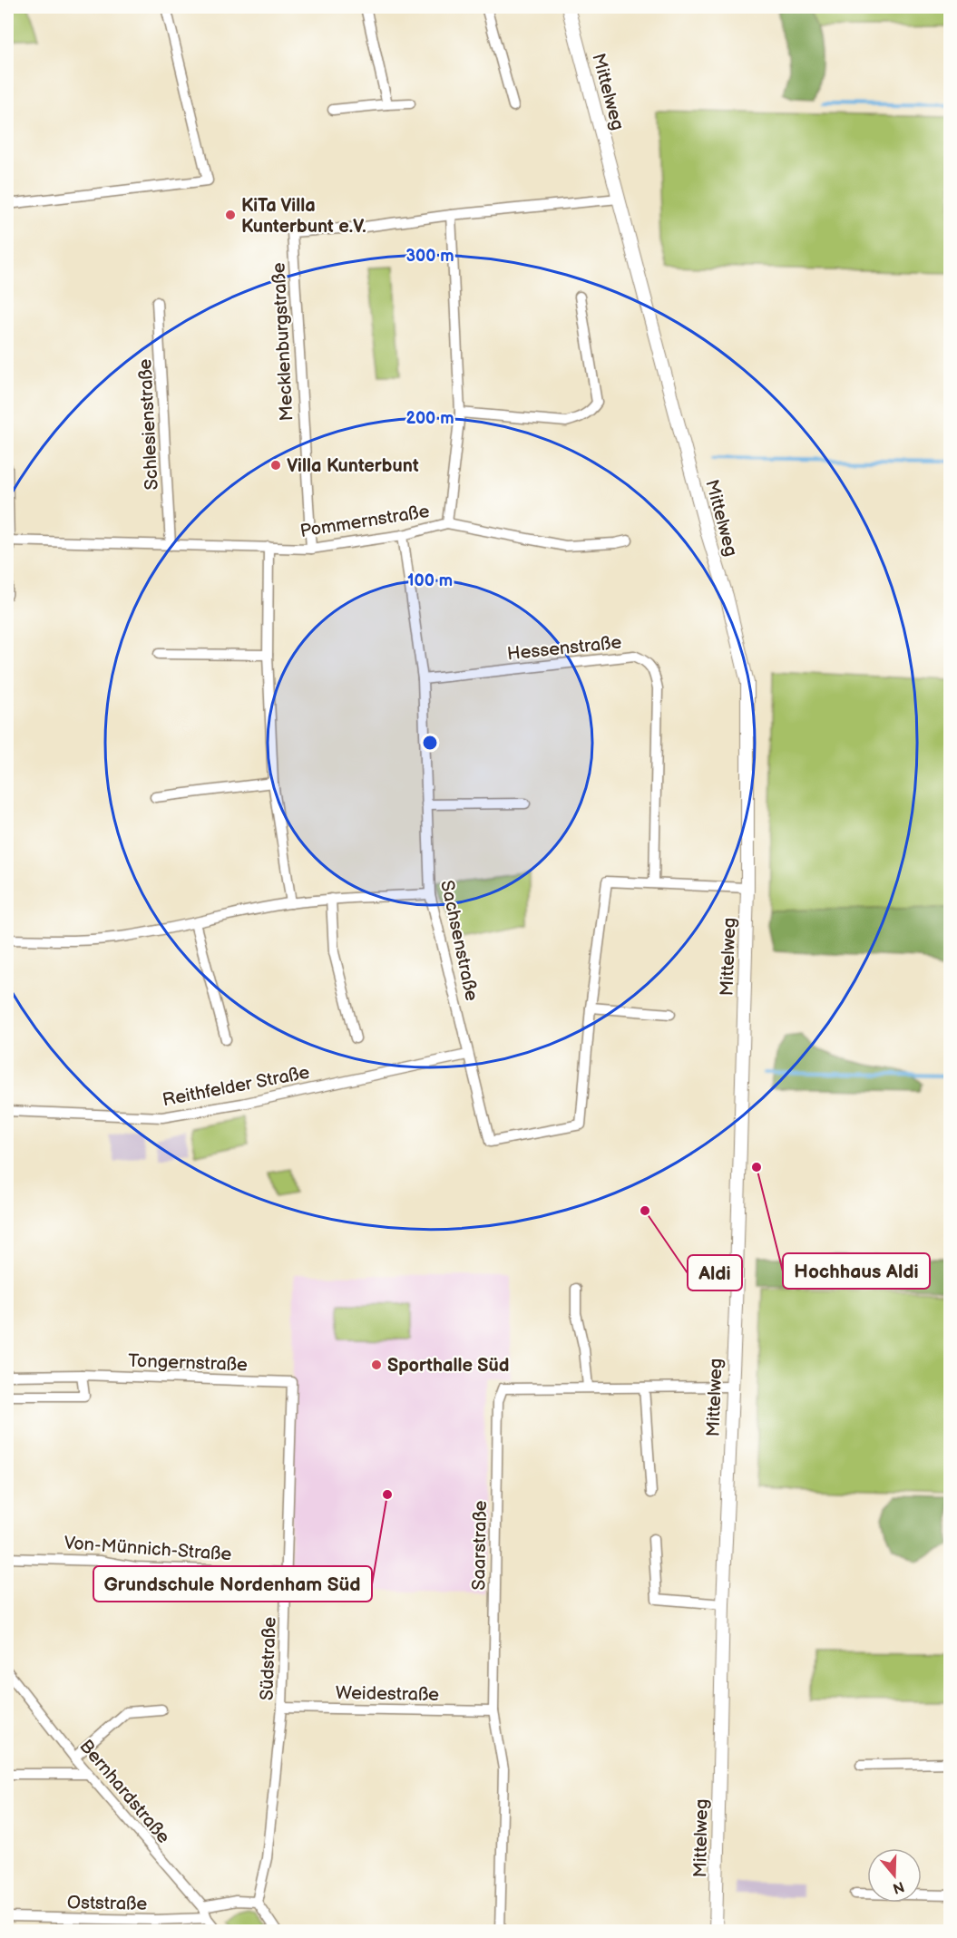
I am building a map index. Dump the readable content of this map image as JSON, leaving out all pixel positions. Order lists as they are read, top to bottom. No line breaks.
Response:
{"streets":{"street":["Mittelweg","Mecklenburgstraße","Schlesienstraße","Pommernstraße","Hessenstraße","Sachsenstraße","Reithfelder Straße","Tongernstraße","Saarstraße","Von-Münnich-Straße","Südstraße","Weidestraße","Bernhardstraße","Oststraße"]},"crossings":[["Mittelweg","Mecklenburgstraße"],["Mittelweg","Sachsenstraße"],["Mittelweg","Saarstraße"],["Mecklenburgstraße","Pommernstraße"],["Schlesienstraße","Pommernstraße"],["Pommernstraße","Sachsenstraße"],["Hessenstraße","Sachsenstraße"],["Sachsenstraße","Reithfelder Straße"],["Tongernstraße","Südstraße"],["Saarstraße","Weidestraße"],["Von-Münnich-Straße","Südstraße"],["Südstraße","Weidestraße"],["Bernhardstraße","Oststraße"]],"places":["KiTa Villa Kunterbunt e.V.","Villa Kunterbunt","Hochhaus Aldi","Aldi","Sporthalle Süd","Grundschule Nordenham Süd"],"north":"bottom","rings":["300 m","200 m","100 m"]}
